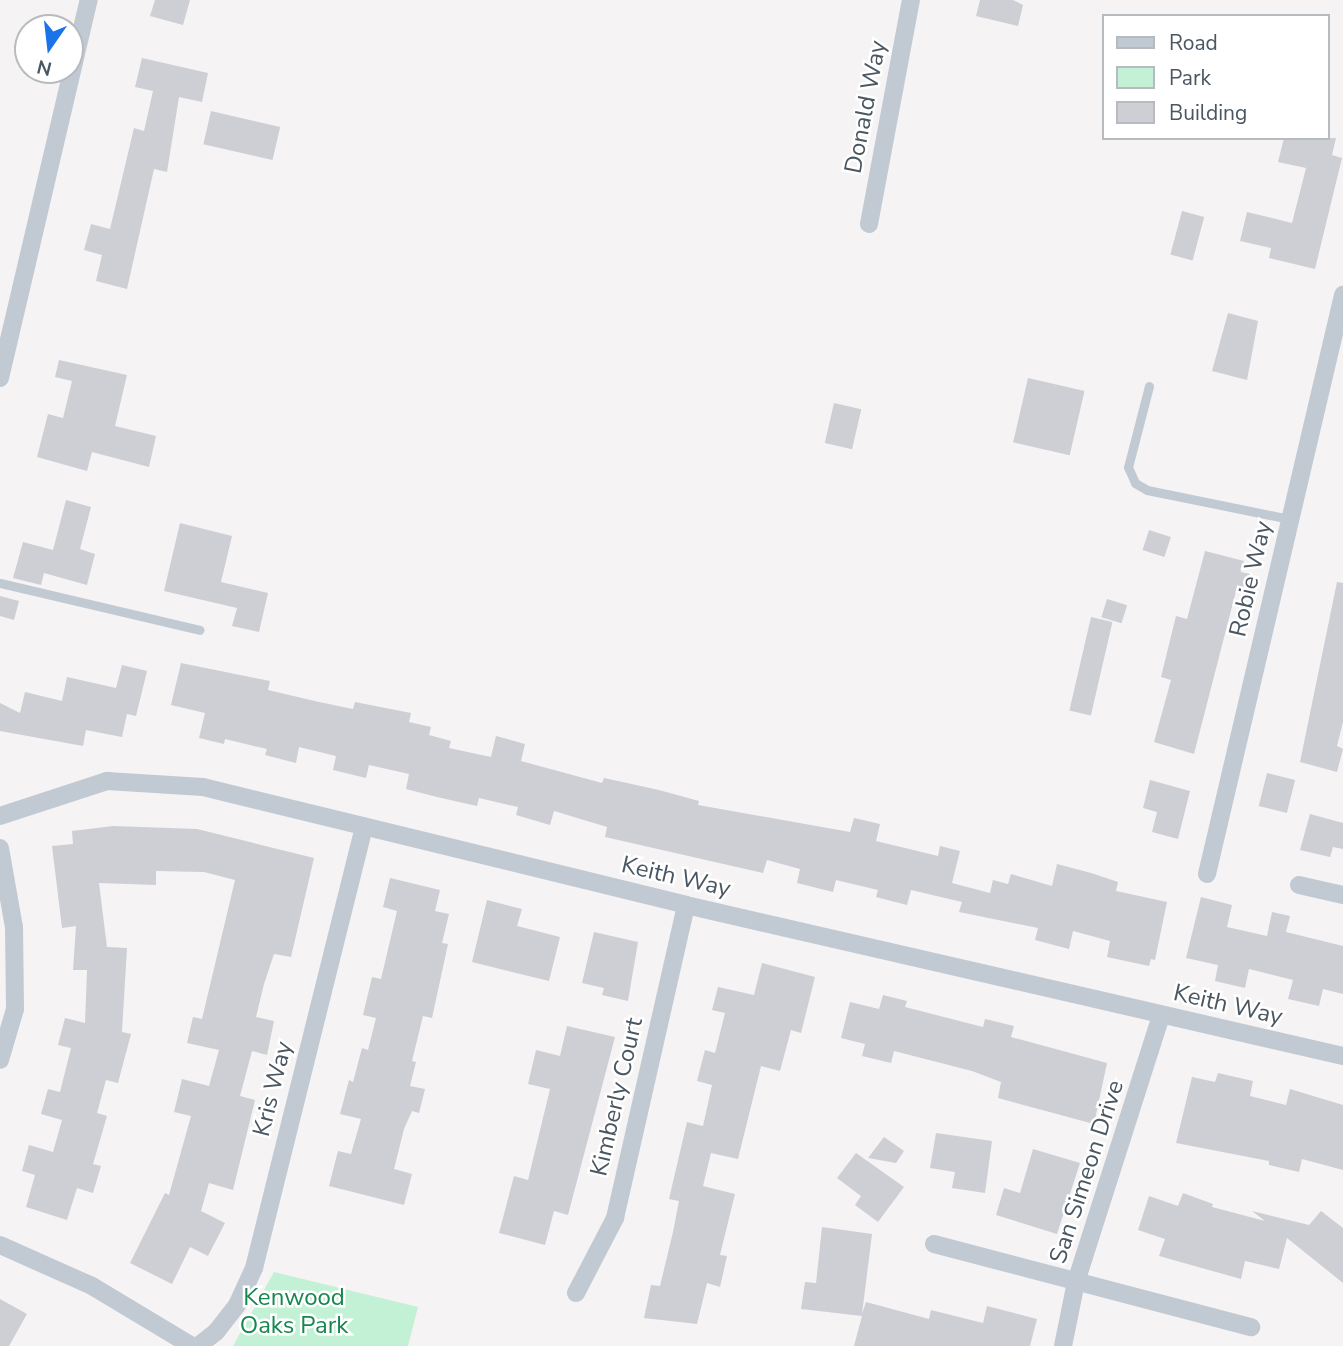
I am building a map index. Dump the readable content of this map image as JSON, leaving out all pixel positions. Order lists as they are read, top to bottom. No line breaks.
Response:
{"streets":{"street":["Donald Way","Robie Way","Keith Way","Kris Way","Kimberly Court","San Simeon Drive"]},"crossings":[["Keith Way","Kris Way"],["Keith Way","Kimberly Court"],["Keith Way","San Simeon Drive"]],"parks":["Kenwood Oaks Park"],"legend":["Road","Park","Building"],"north":"bottom"}
